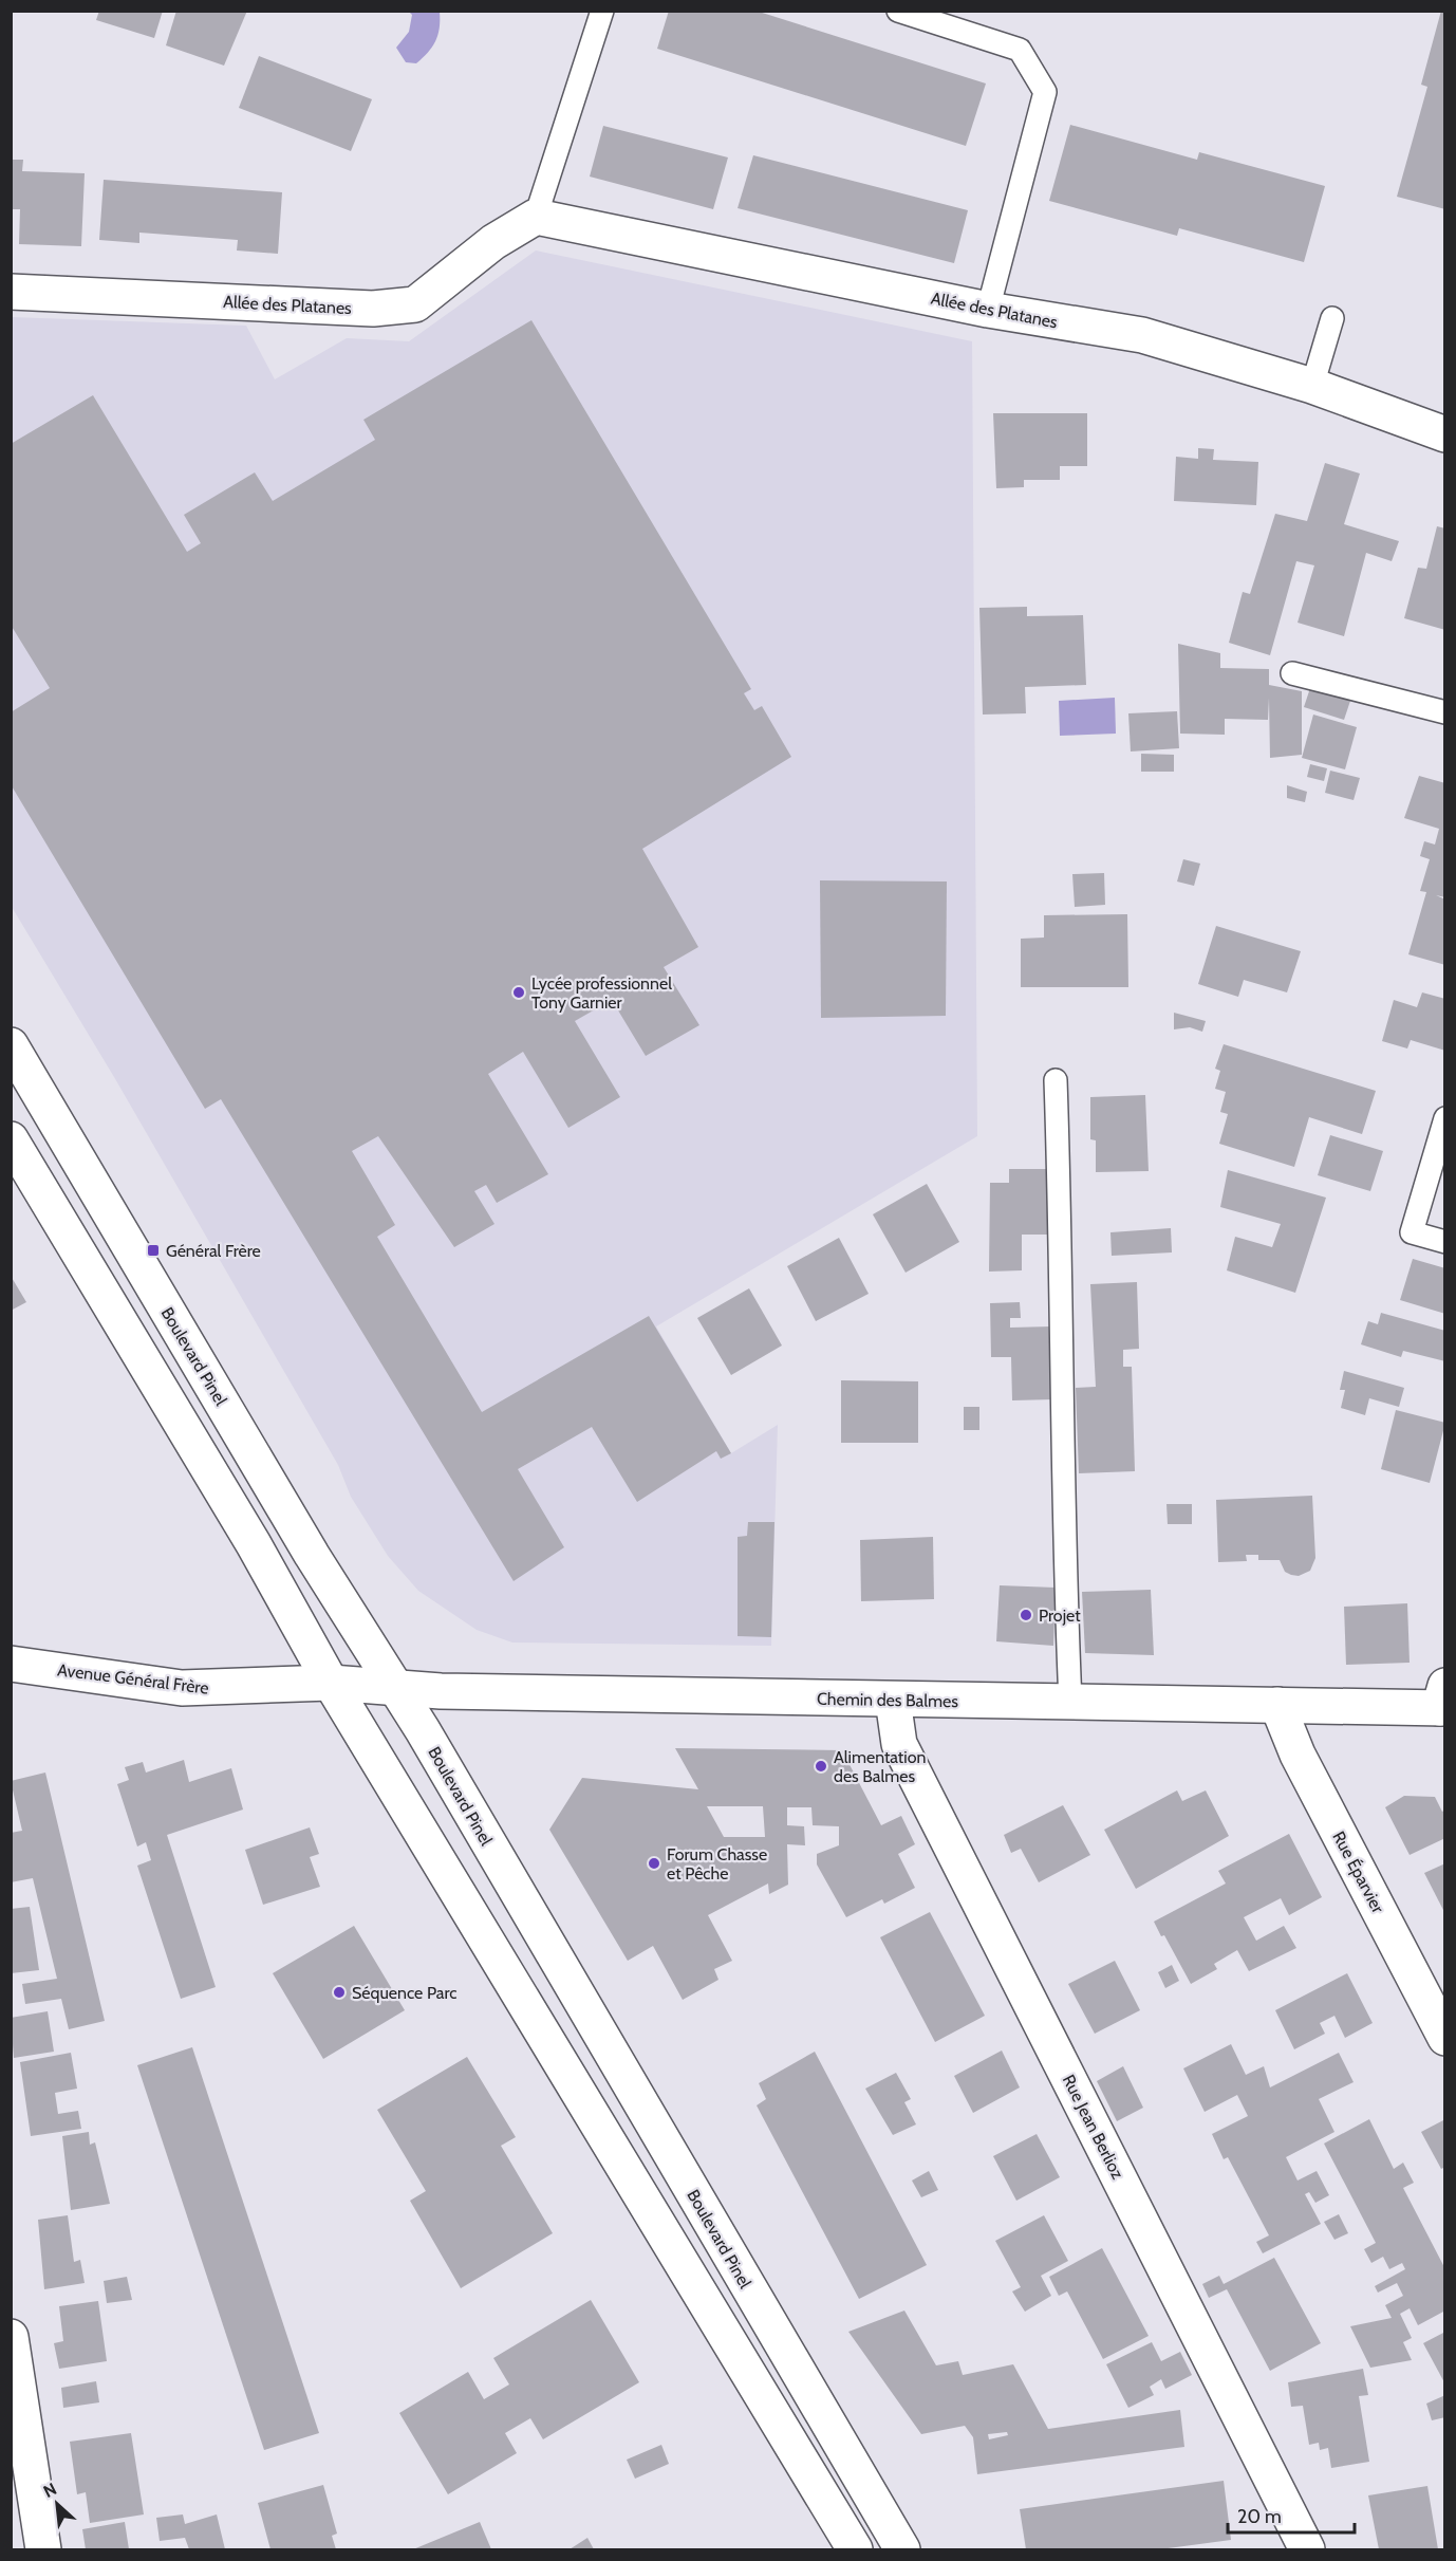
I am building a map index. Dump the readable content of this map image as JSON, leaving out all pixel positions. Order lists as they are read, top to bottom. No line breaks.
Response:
{"streets":{"street":["Allée des Platanes","Boulevard Pinel","Avenue Général Frère","Chemin des Balmes","Rue Éparvier","Rue Jean Berlioz"]},"crossings":[["Boulevard Pinel","Chemin des Balmes"],["Avenue Général Frère","Chemin des Balmes"],["Chemin des Balmes","Rue Éparvier"],["Chemin des Balmes","Rue Jean Berlioz"]],"places":{"other":["Lycée professionnel Tony Garnier","Projet","Alimentation des Balmes","Forum Chasse et Pêche","Séquence Parc"],"transit":["Général Frère"]},"scale_bar":"20 m","north":"top left"}
